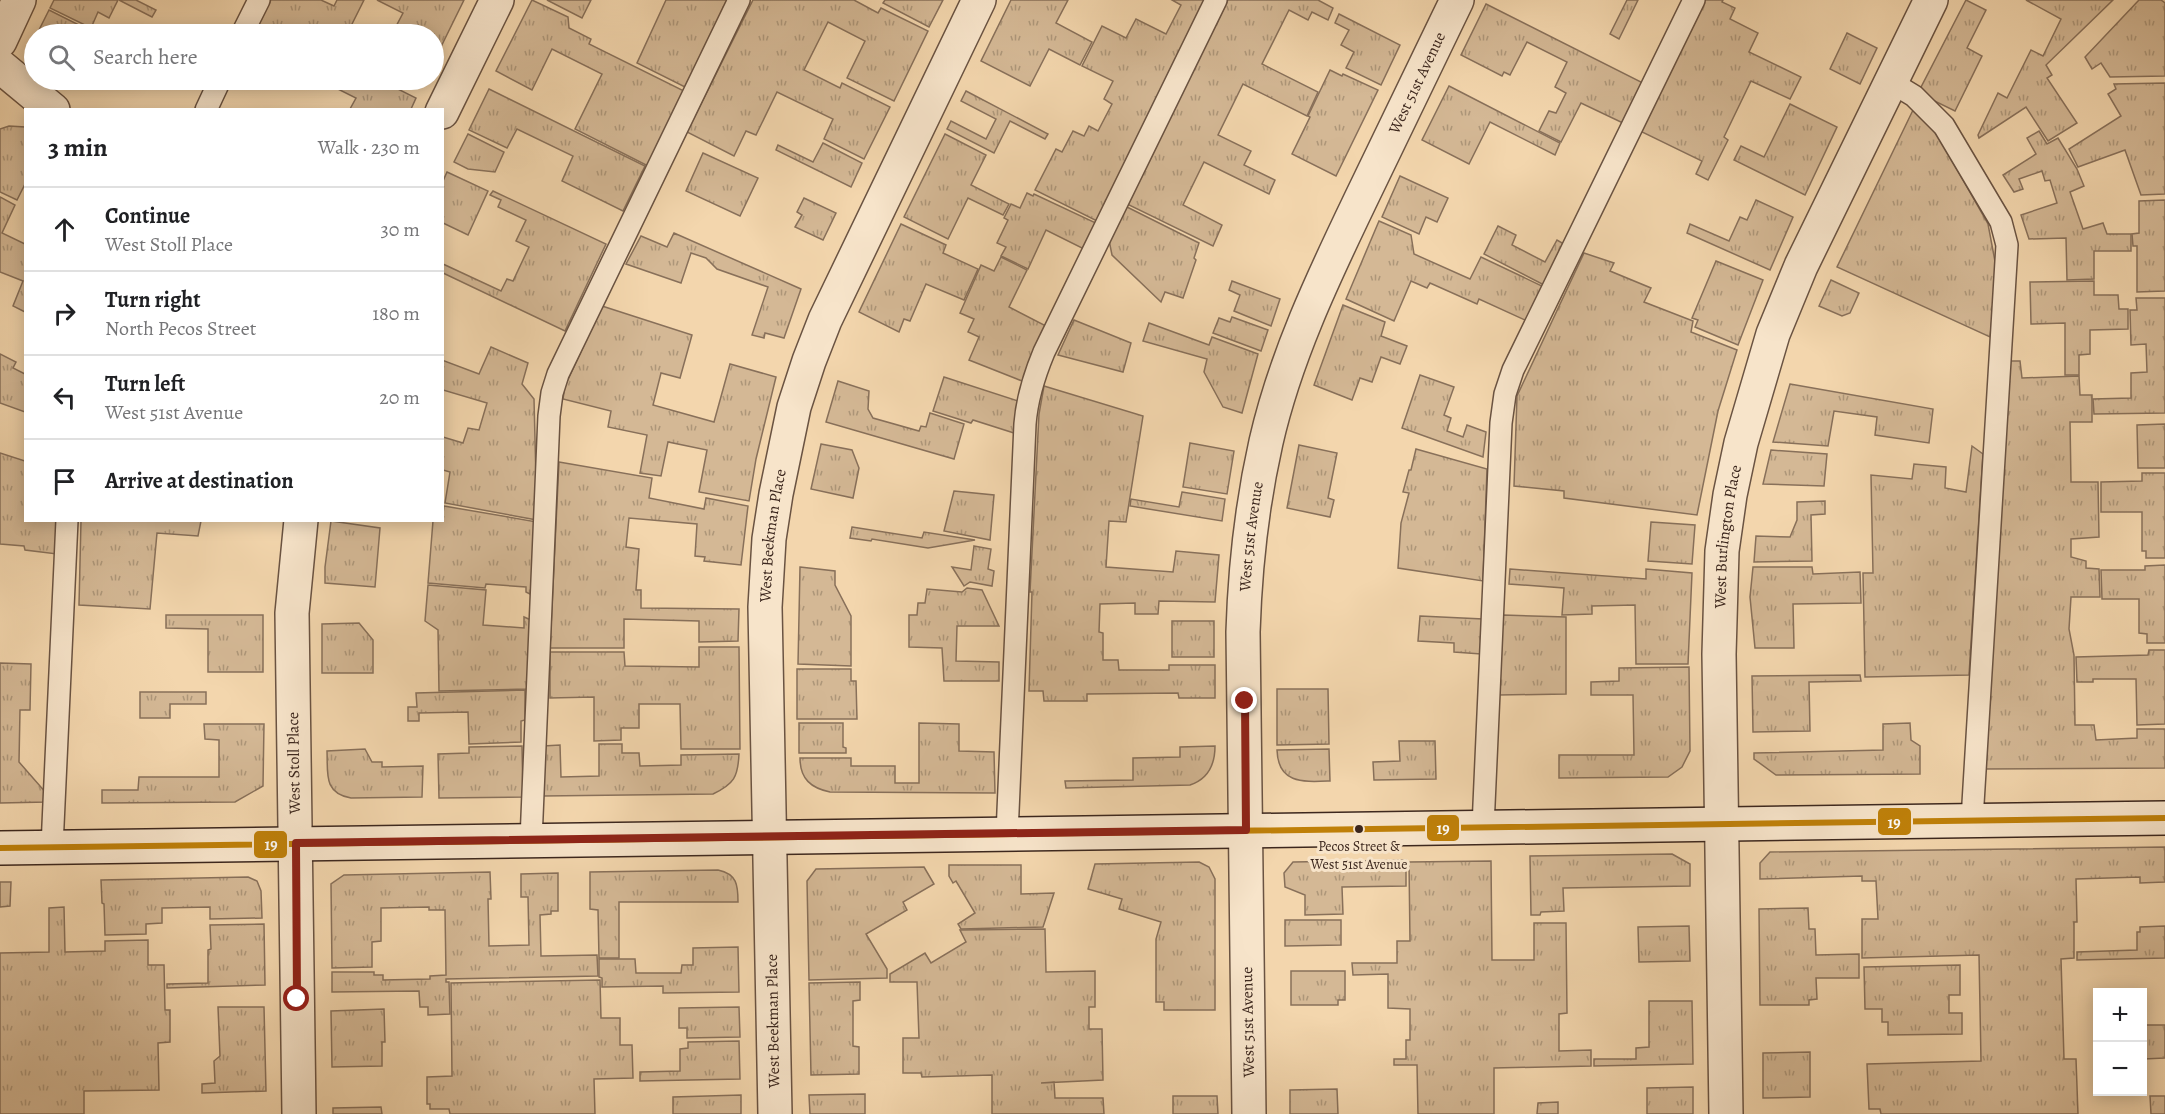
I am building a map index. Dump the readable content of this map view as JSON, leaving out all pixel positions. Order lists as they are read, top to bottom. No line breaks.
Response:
{"streets":{"street":["West 51st Avenue","West Beekman Place","West Burlington Place","West Stoll Place"]},"places":["Pecos Street & West 51st Avenue"],"lines":["transit line 19"],"page":{"search":"Search here","heading":["3 min","Walk · 230 m"],"list":[["Continue","West Stoll Place","30 m"],["Turn right","North Pecos Street","180 m"],["Turn left","West 51st Avenue","20 m"],"Arrive at destination"],"map_buttons":["+","−"]}}
